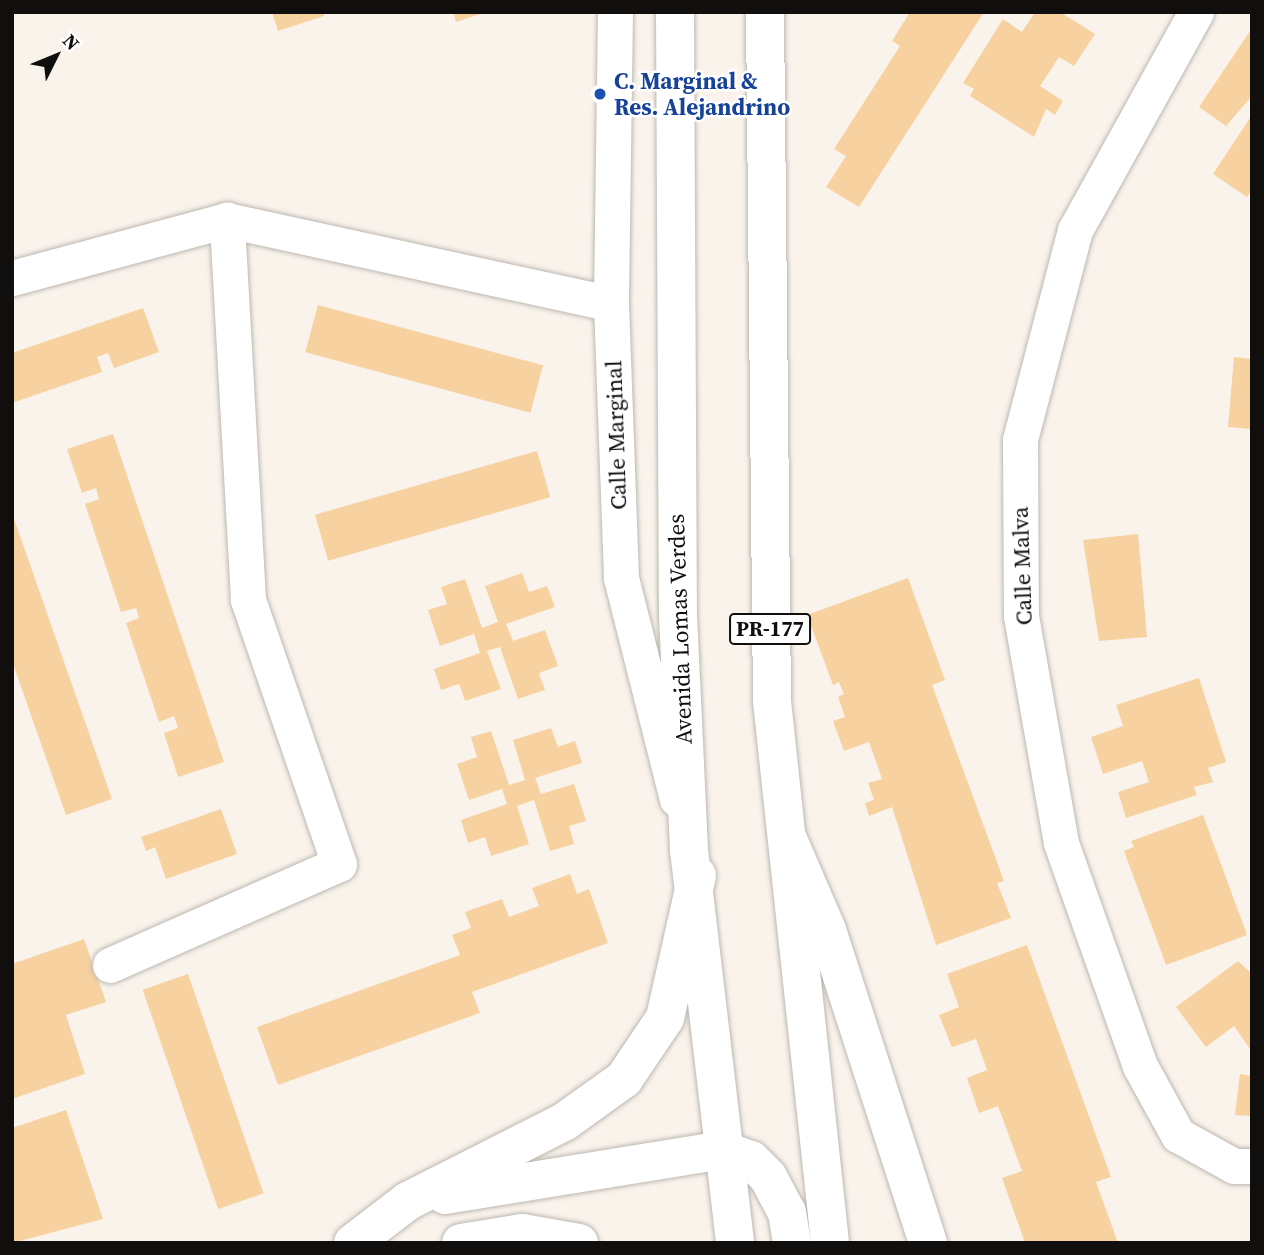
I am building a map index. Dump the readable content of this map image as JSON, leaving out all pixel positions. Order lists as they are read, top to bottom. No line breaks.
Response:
{"streets":{"main road":["Avenida Lomas Verdes","PR-177"],"street":["Calle Marginal","Calle Malva"]},"crossings":[["Calle Marginal","Avenida Lomas Verdes"]],"places":["C. Marginal & Res. Alejandrino"],"north":"top right"}
